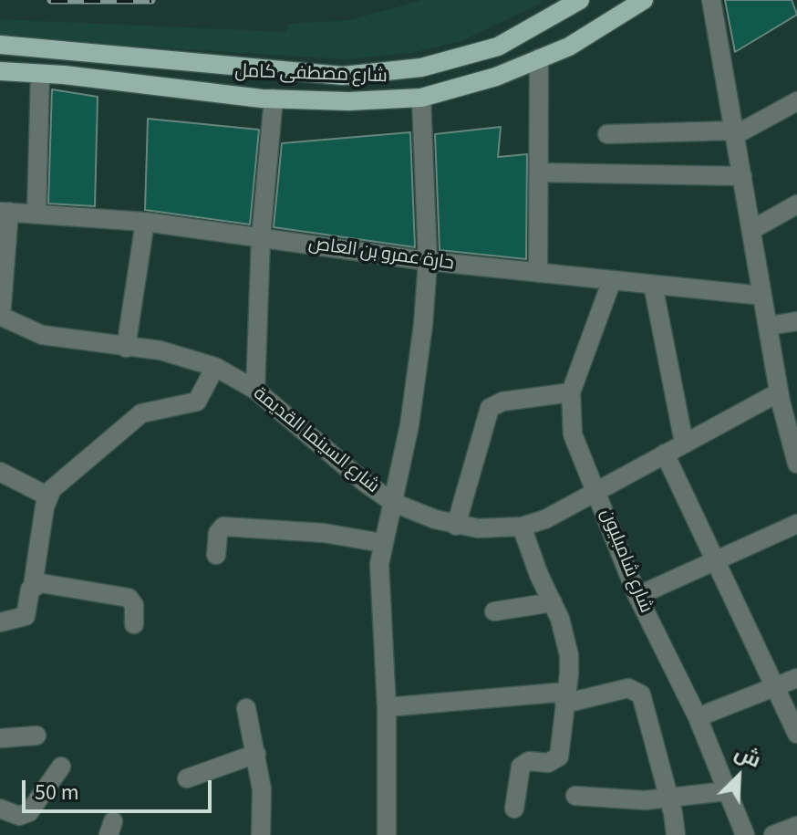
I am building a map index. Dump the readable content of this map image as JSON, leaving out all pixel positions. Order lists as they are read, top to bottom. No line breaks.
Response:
{"streets":{"main road":["شارع مصطفى كامل"],"street":["حارة عمرو بن العاص","شارع السينما القديمة","شارع شامبليون"]},"crossings":[["حارة عمرو بن العاص","شارع شامبليون"],["شارع السينما القديمة","شارع شامبليون"]],"scale_bar":"50 m","north":"top right"}
